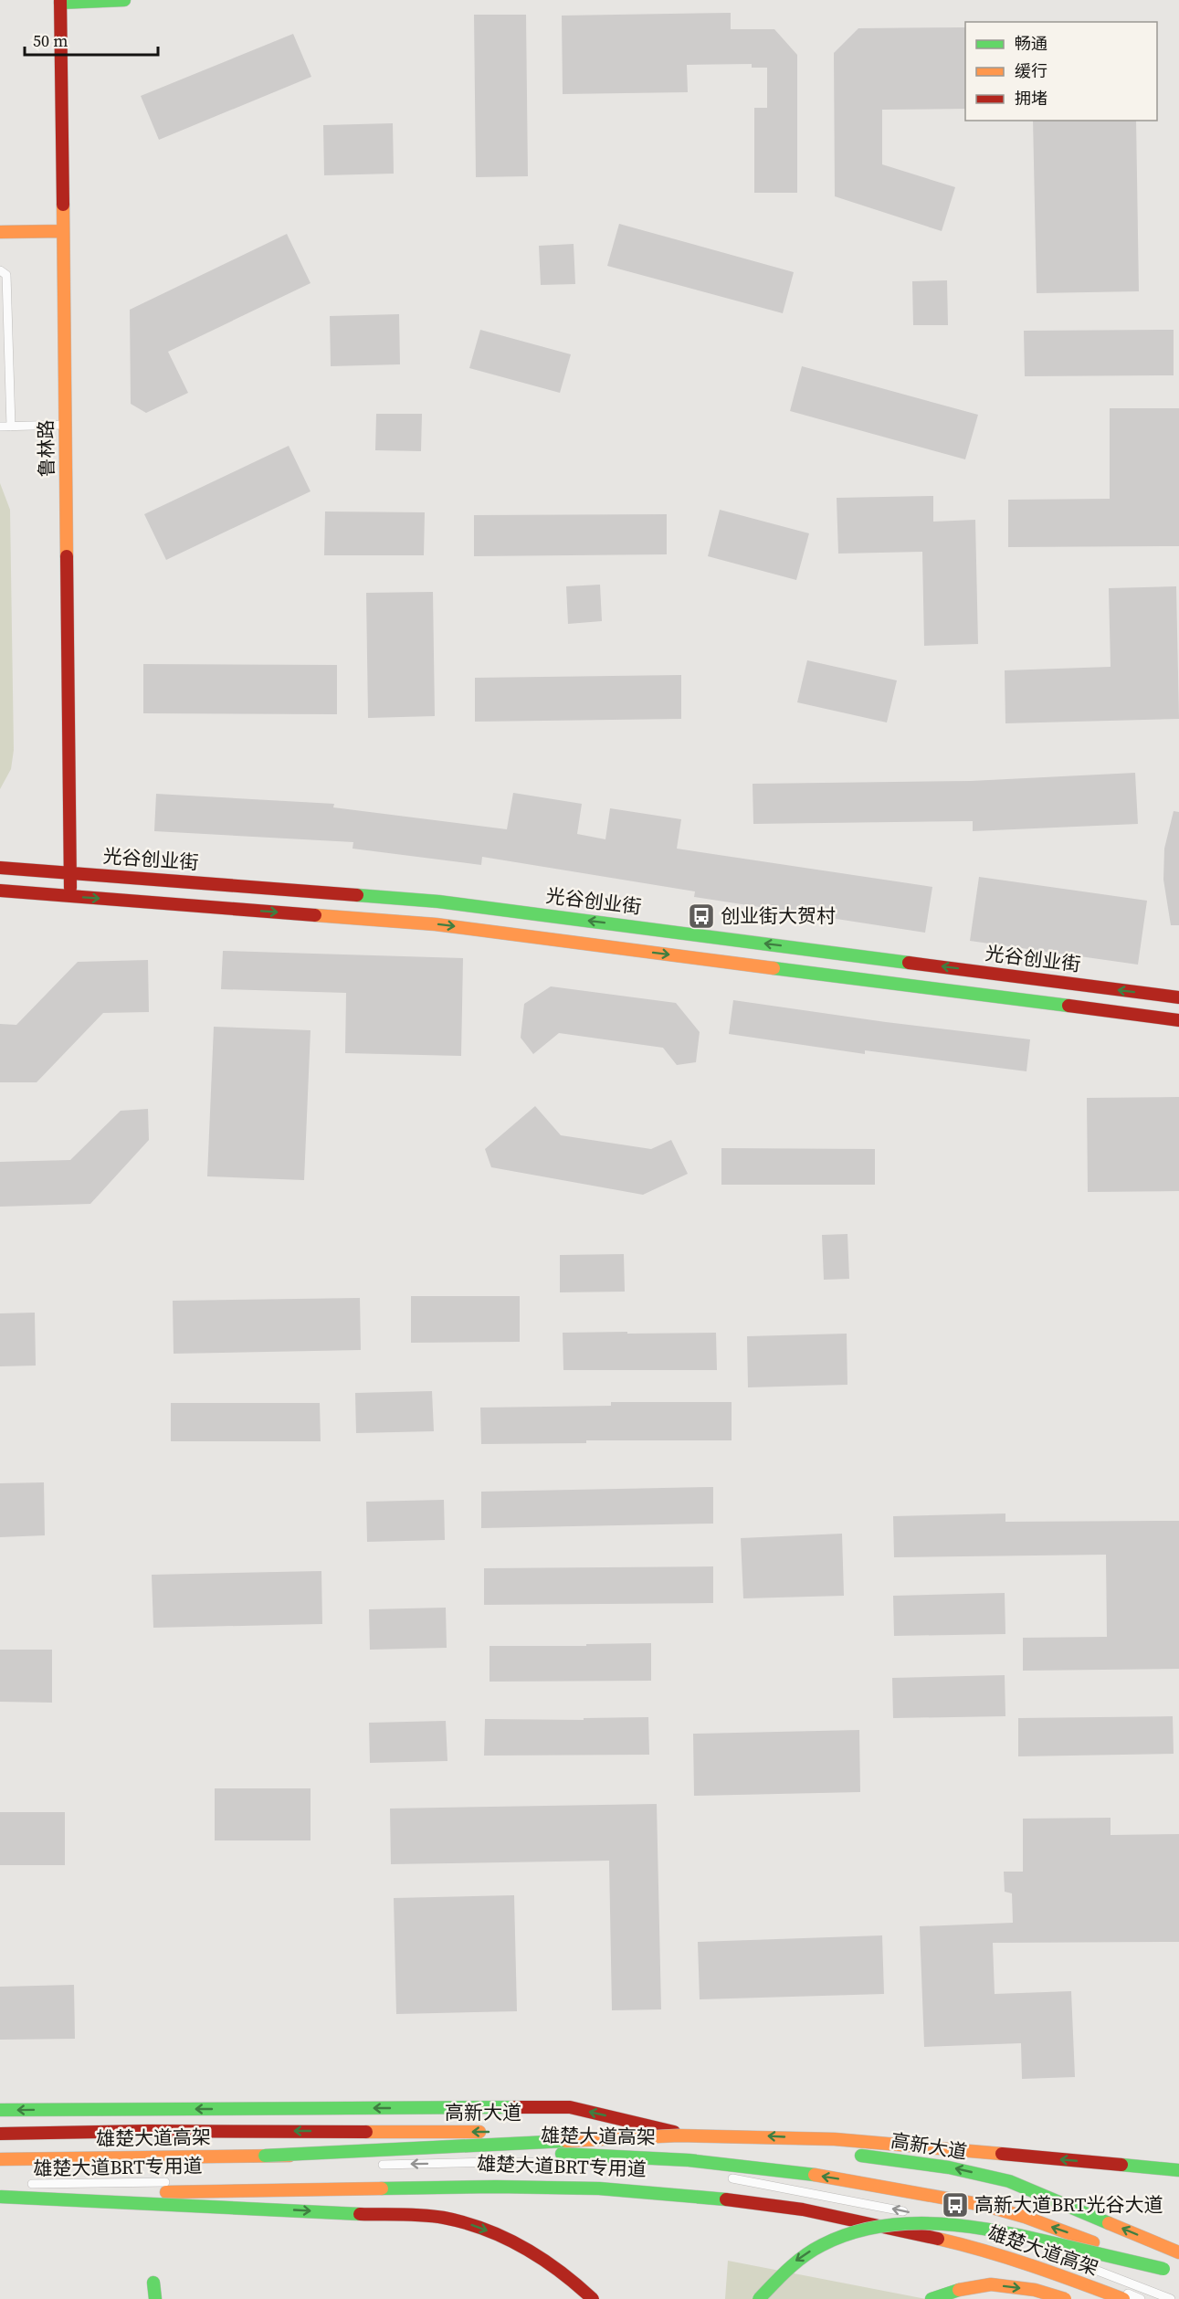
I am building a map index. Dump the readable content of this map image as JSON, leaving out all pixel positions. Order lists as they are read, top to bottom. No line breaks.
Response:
{"streets":{"main road":["鲁林路","光谷创业街","高新大道","雄楚大道高架"],"lane":["雄楚大道BRT专用道"]},"crossings":[["鲁林路","光谷创业街"]],"places":{"bus stop":["创业街大贺村","高新大道BRT光谷大道"]},"legend":["畅通","缓行","拥堵"],"scale_bar":"50 m"}
